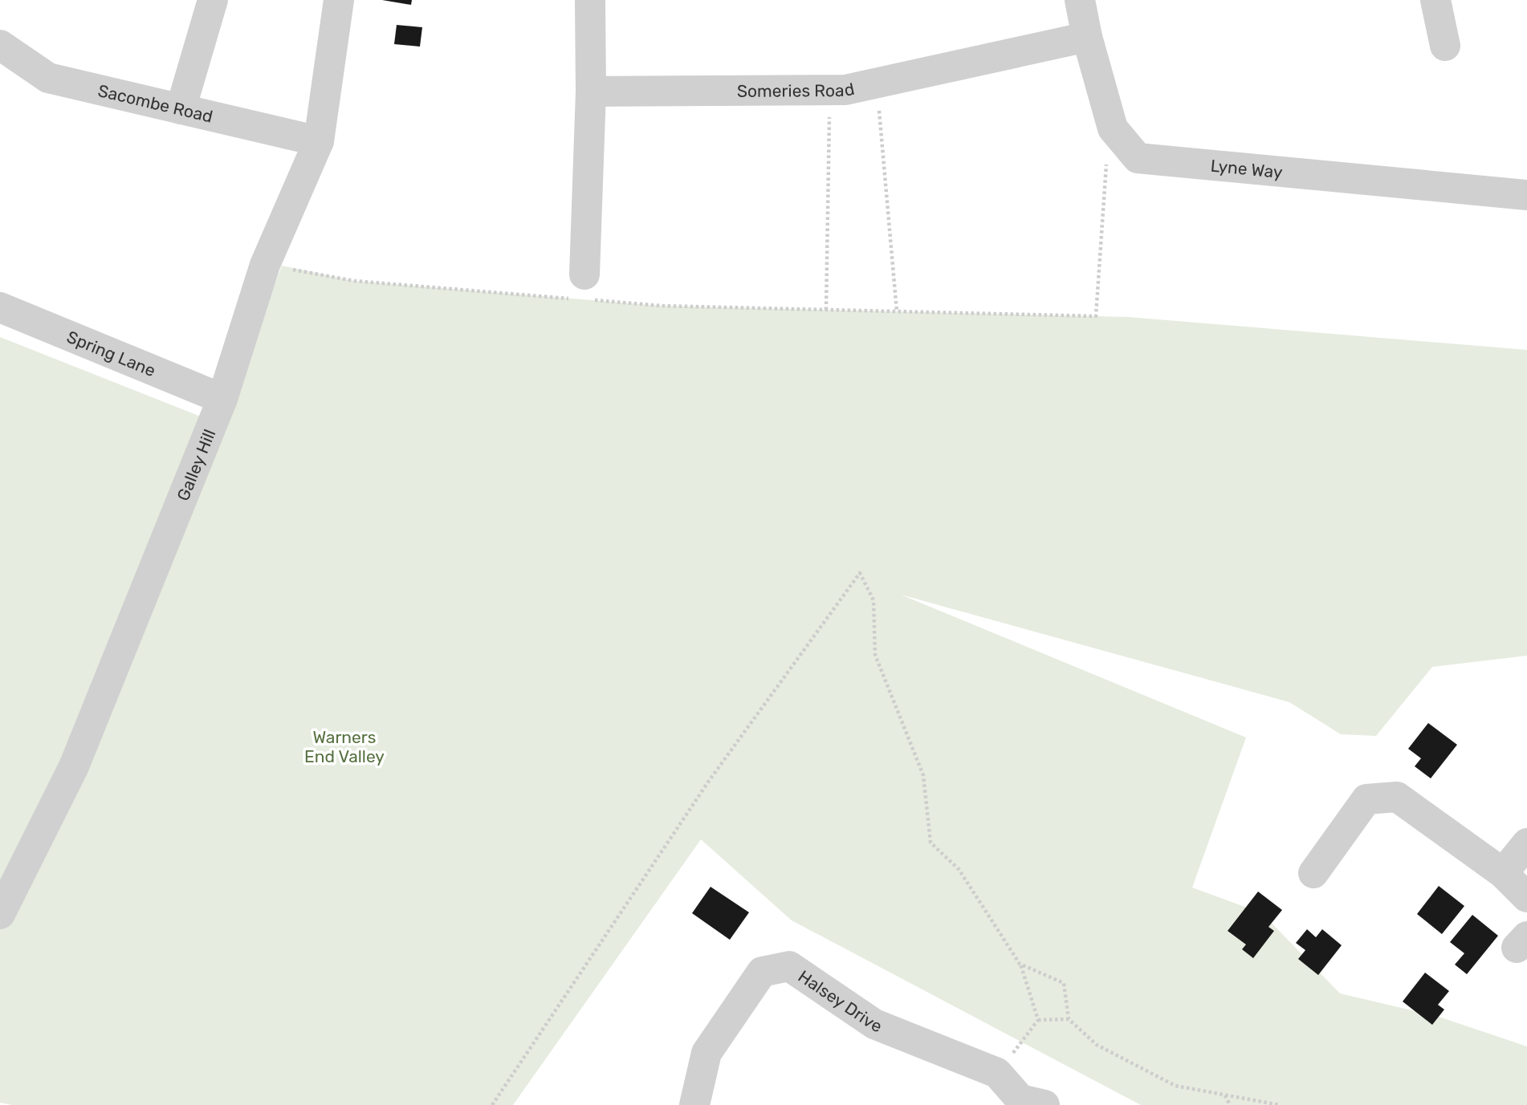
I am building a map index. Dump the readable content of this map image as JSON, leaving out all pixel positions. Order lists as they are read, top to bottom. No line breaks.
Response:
{"streets":{"street":["Someries Road","Sacombe Road","Lyne Way","Spring Lane","Galley Hill","Halsey Drive"]},"crossings":[["Someries Road","Lyne Way"],["Sacombe Road","Galley Hill"],["Spring Lane","Galley Hill"]],"parks":["Warners End Valley"]}
